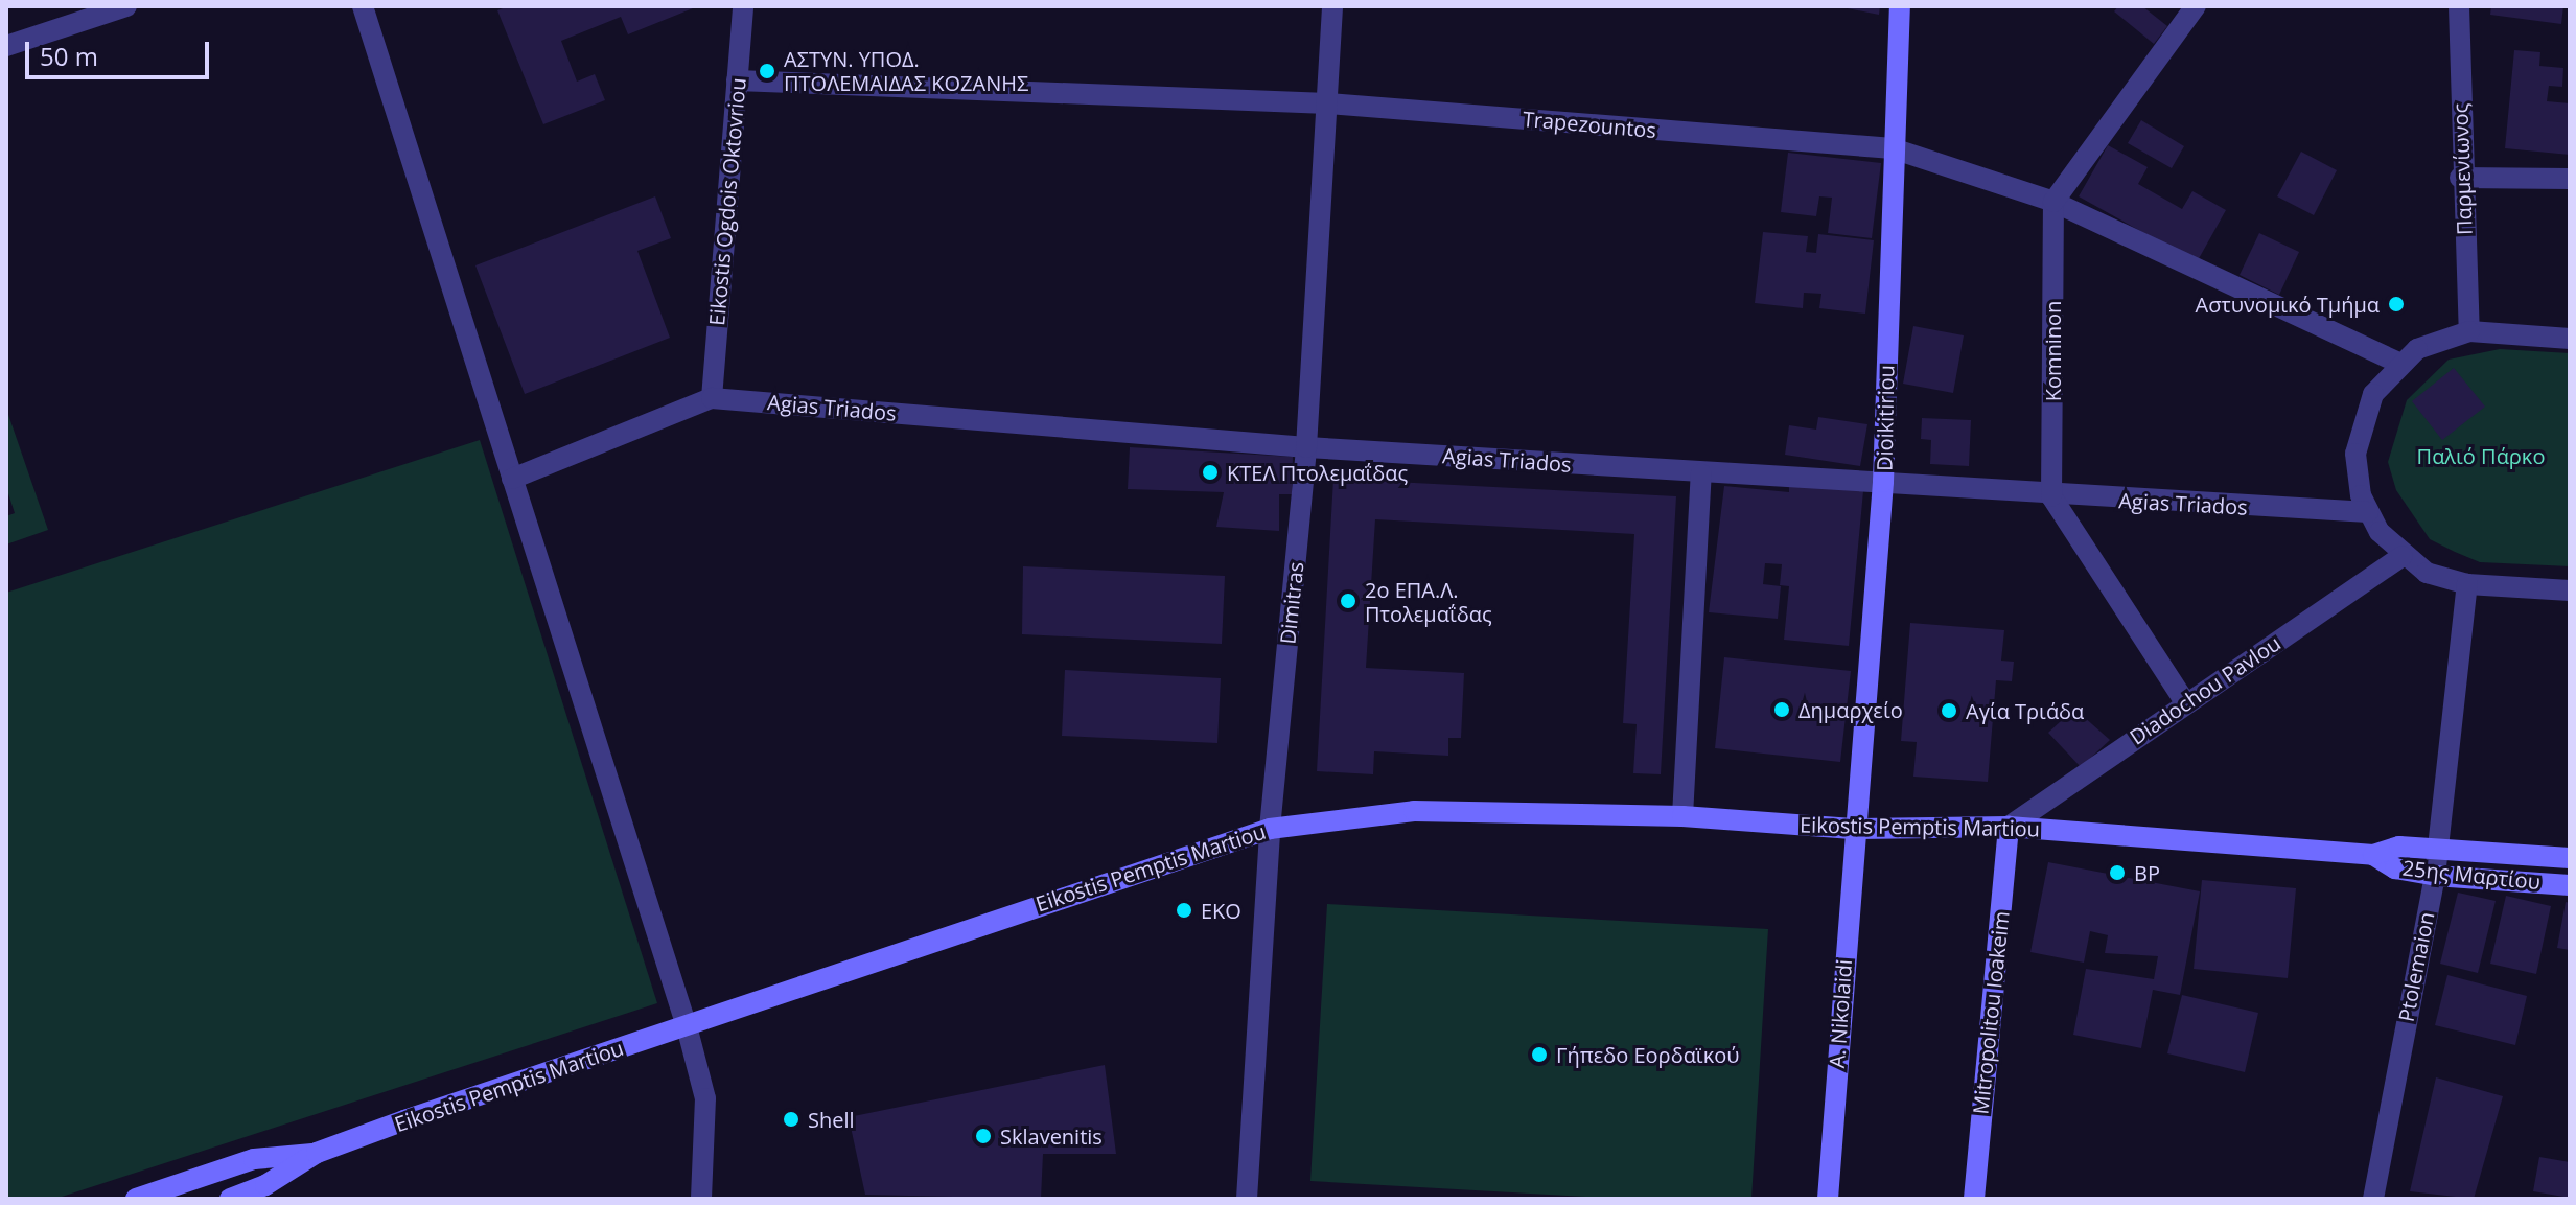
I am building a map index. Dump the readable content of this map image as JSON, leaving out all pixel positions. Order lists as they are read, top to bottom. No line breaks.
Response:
{"streets":{"main road":["Dioikitiriou","Eikostis Pemptis Martiou","25ης Μαρτίου","Mitropolitou Ioakeim","A. Nikolaidi"],"street":["Trapezountos","Παρμενίωνος","Eikostis Ogdois Oktovriou","Komninon","Agias Triados","Dimitras","Diadochou Pavlou","Ptolemaion"]},"crossings":[["Trapezountos","Eikostis Ogdois Oktovriou"],["Trapezountos","Komninon"],["Trapezountos","Dioikitiriou"],["Trapezountos","Dimitras"],["Eikostis Ogdois Oktovriou","Agias Triados"],["Komninon","Agias Triados"],["Agias Triados","Dioikitiriou"],["Agias Triados","Dimitras"],["Dioikitiriou","Eikostis Pemptis Martiou"],["Dioikitiriou","A. Nikolaidi"],["Dimitras","Eikostis Pemptis Martiou"],["Diadochou Pavlou","Eikostis Pemptis Martiou"],["Diadochou Pavlou","Mitropolitou Ioakeim"],["Eikostis Pemptis Martiou","25ης Μαρτίου"],["Eikostis Pemptis Martiou","Mitropolitou Ioakeim"],["Eikostis Pemptis Martiou","A. Nikolaidi"],["25ης Μαρτίου","Ptolemaion"]],"parks":["Παλιό Πάρκο"],"places":["ΑΣΤΥΝ. ΥΠΟΔ. ΠΤΟΛΕΜΑΙΔΑΣ ΚΟΖΑΝΗΣ","Αστυνομικό Τμήμα","ΚΤΕΛ Πτολεμαΐδας","2ο ΕΠΑ.Λ. Πτολεμαΐδας","Δημαρχείο","Αγία Τριάδα","BP","EKO","Γήπεδο Εορδαϊκού","Shell","Sklavenitis"],"scale_bar":"50 m"}
